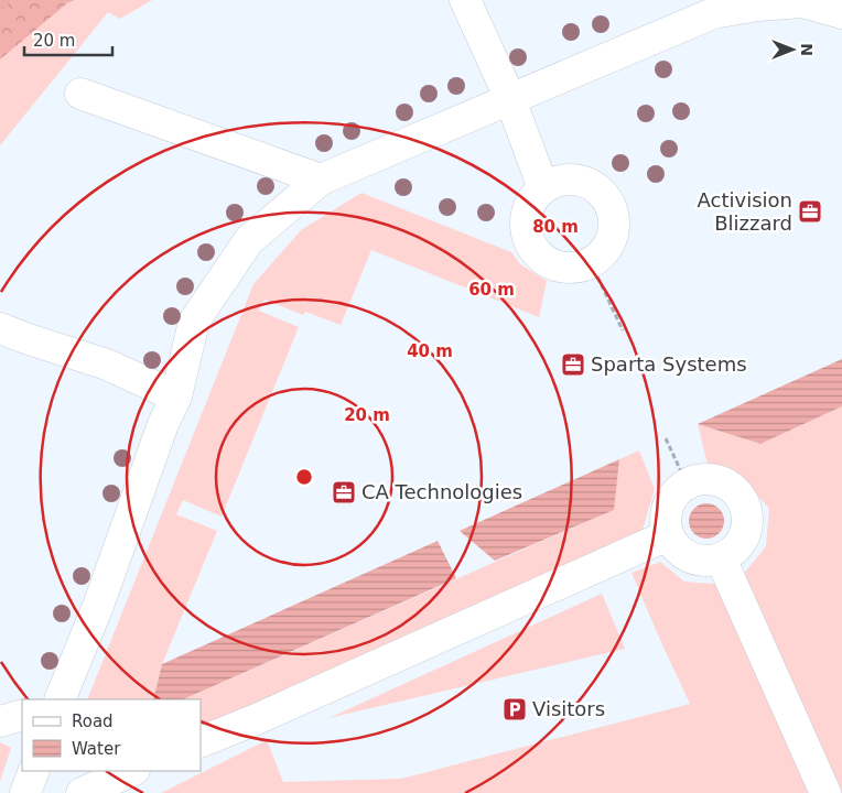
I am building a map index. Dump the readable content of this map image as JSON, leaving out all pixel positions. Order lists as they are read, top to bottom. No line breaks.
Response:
{"places":{"office":["Activision Blizzard","Sparta Systems","CA Technologies"],"parking":["Visitors"]},"legend":["Road","Water"],"scale_bar":"20 m","north":"right","rings":["80 m","60 m","40 m","20 m"]}
